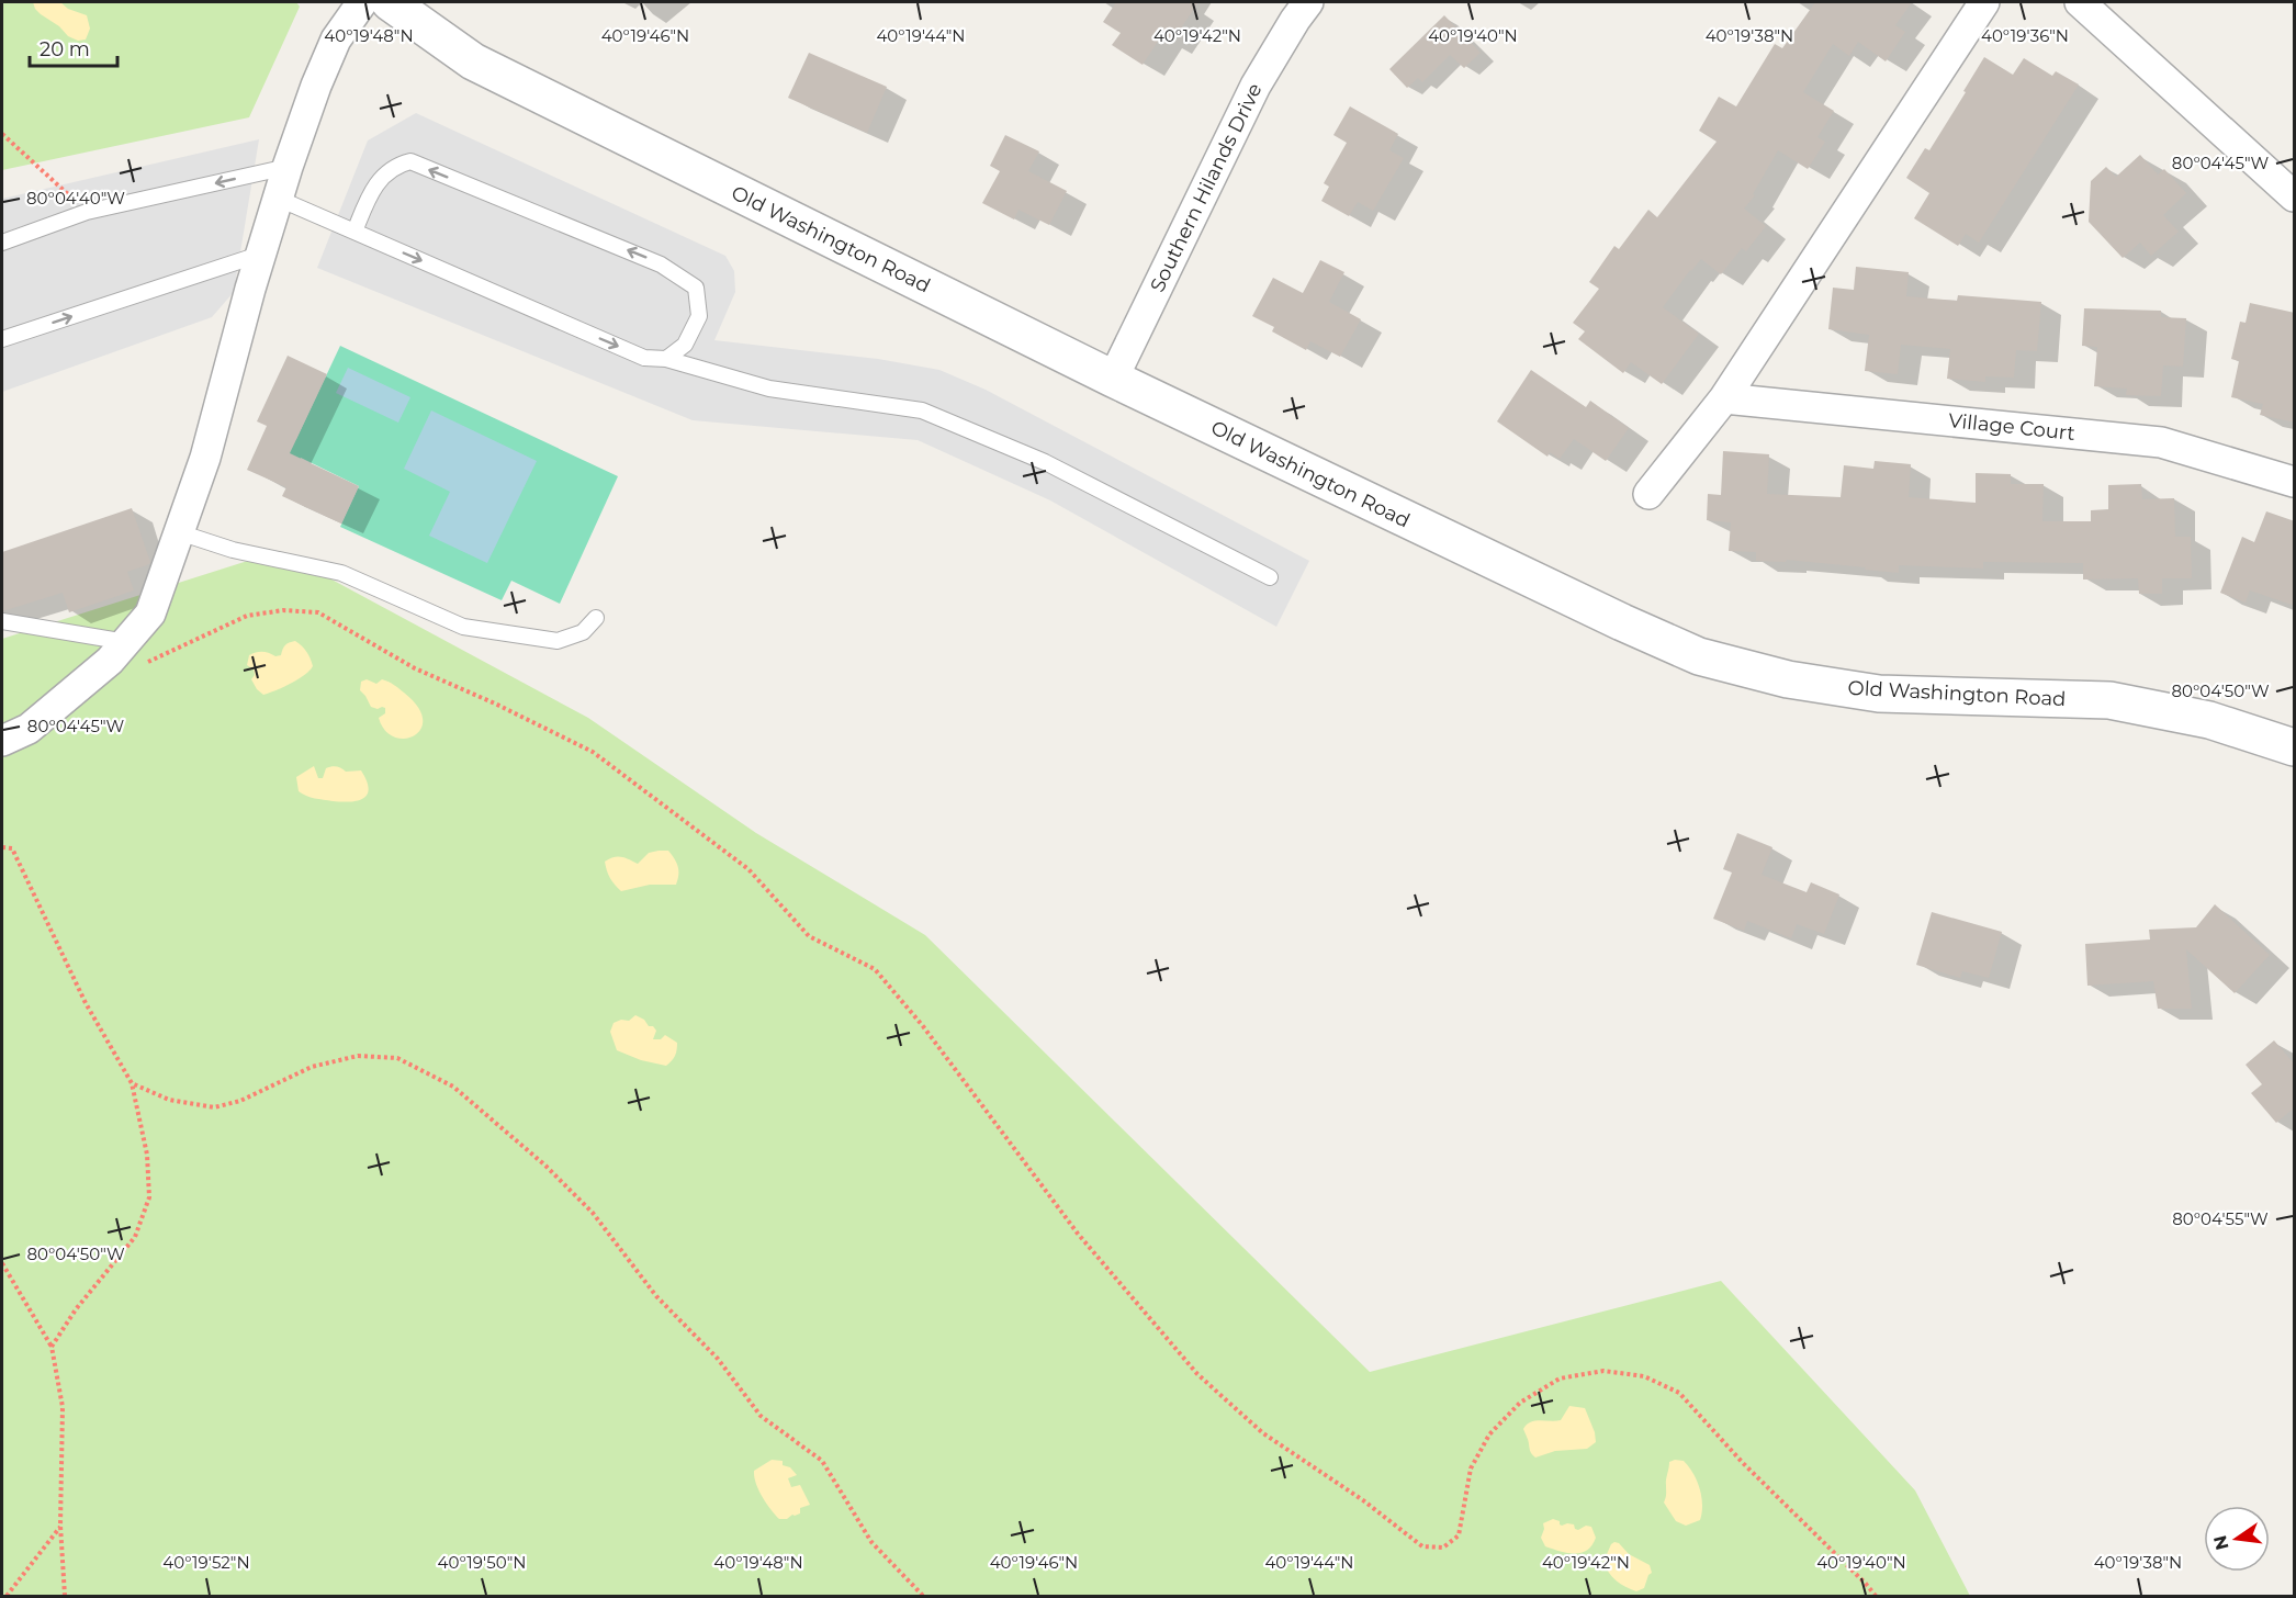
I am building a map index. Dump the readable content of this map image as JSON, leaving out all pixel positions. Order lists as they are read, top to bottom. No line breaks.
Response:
{"streets":{"street":["Southern Hilands Drive","Old Washington Road","Village Court"]},"crossings":[["Southern Hilands Drive","Old Washington Road"]],"scale_bar":"20 m","north":"left","coordinates":["40°19'36\"N","40°19'48\"N","40°19'46\"N","40°19'44\"N","40°19'42\"N","40°19'40\"N","40°19'38\"N","80°04'45\"W","80°04'40\"W","80°04'50\"W","80°04'55\"W","40°19'52\"N","40°19'50\"N"]}
